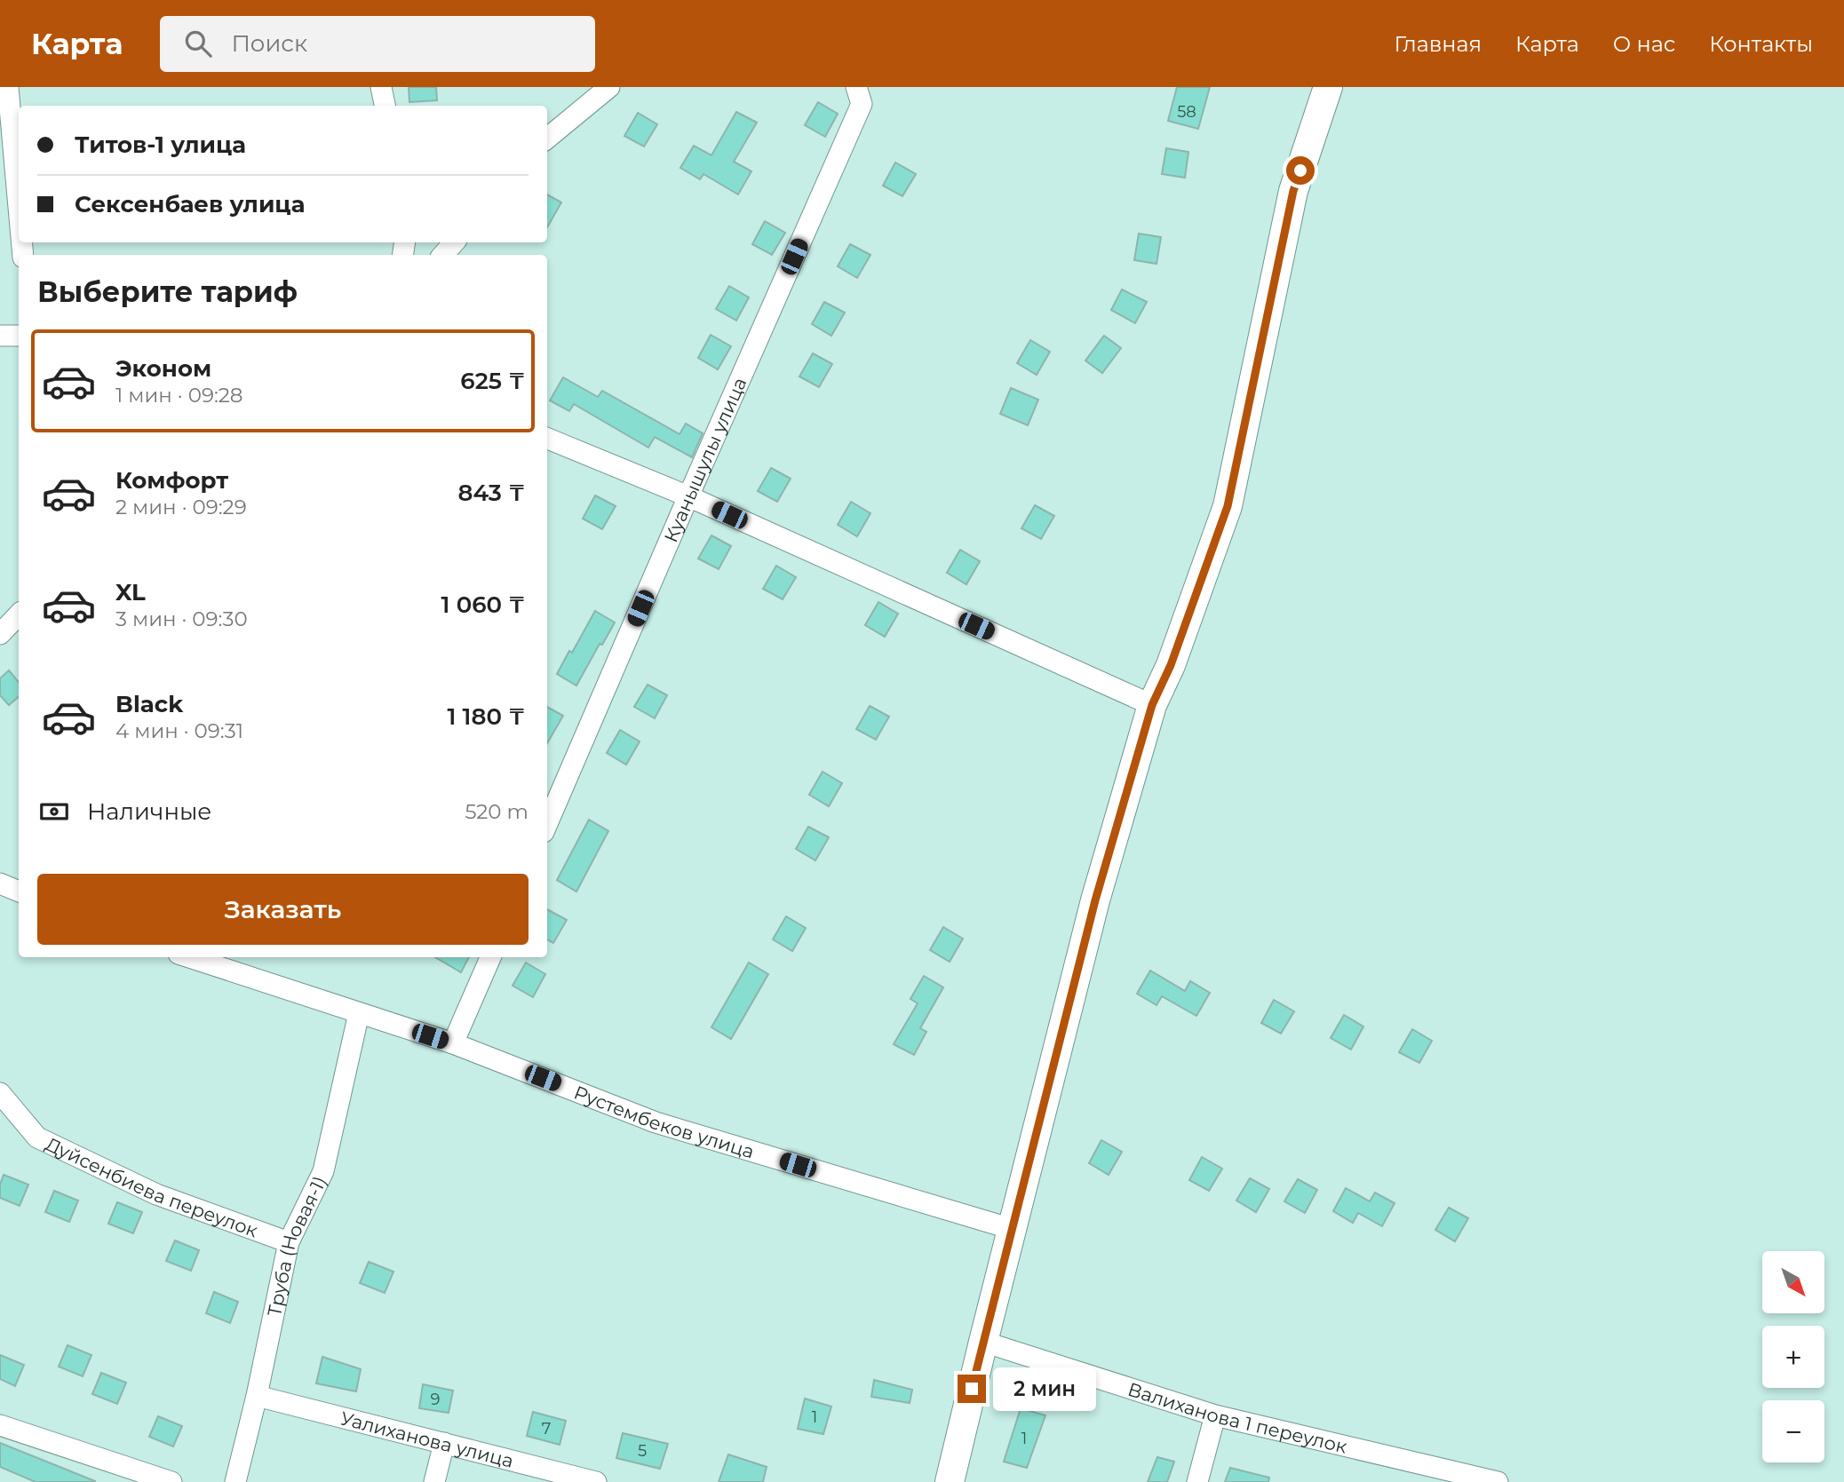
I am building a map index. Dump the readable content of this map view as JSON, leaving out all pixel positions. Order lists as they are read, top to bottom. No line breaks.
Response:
{"streets":{"street":["Куанышулы улица","Рустембеков улица","Дуйсенбиева переулок","Труба (Новая-1)","Валиханова 1 переулок","Уалиханова улица"]},"crossings":[["Рустембеков улица","Труба (Новая-1)"],["Дуйсенбиева переулок","Труба (Новая-1)"],["Труба (Новая-1)","Уалиханова улица"]],"house_numbers":["58","9","1","7","1","5"],"north":"bottom right","page":{"header":"Карта","search":"Поиск","nav":["Главная","Карта","О нас","Контакты"],"banner":["Титов-1 улица","Сексенбаев улица"],"heading":"Выберите тариф","list":[{"name":"Эконом","note":"1 мин · 09:28","value":"625 ₸"},{"name":"Комфорт","note":"2 мин · 09:29","value":"843 ₸"},{"name":"XL","note":"3 мин · 09:30","value":"1 060 ₸"},{"name":"Black","note":"4 мин · 09:31","value":"1 180 ₸"}],"pay":["Наличные","520 m"],"buttons":"Заказать","map_buttons":["+","−"],"bubble":"2 мин"}}
